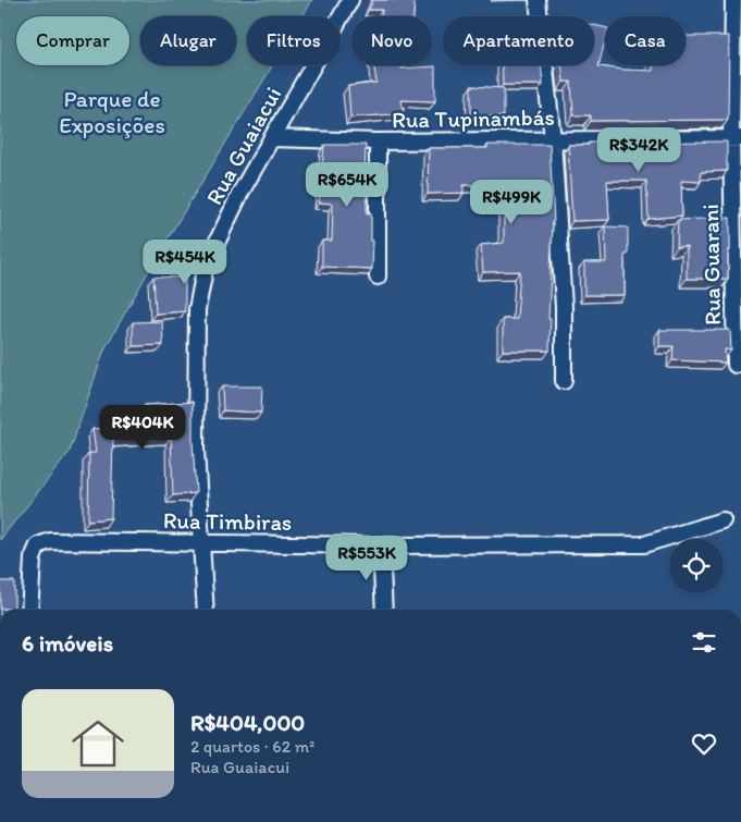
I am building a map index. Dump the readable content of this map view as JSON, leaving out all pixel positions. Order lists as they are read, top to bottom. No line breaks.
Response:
{"streets":{"street":["Rua Tupinambás","Rua Guaiacui","Rua Guarani","Rua Timbiras"]},"crossings":[["Rua Tupinambás","Rua Guaiacui"],["Rua Tupinambás","Rua Guarani"],["Rua Guaiacui","Rua Timbiras"]],"parks":["Parque de Exposições"],"page":{"chip":["Comprar","Alugar","Filtros","Novo","Apartamento","Casa"],"price":["R$342K","R$654K","R$499K","R$454K","R$404K","R$553K"],"heading":"6 imóveis","list":[{"name":"R$404,000","note":"2 quartos · 62 m² · Rua Guaiacui"}]}}
